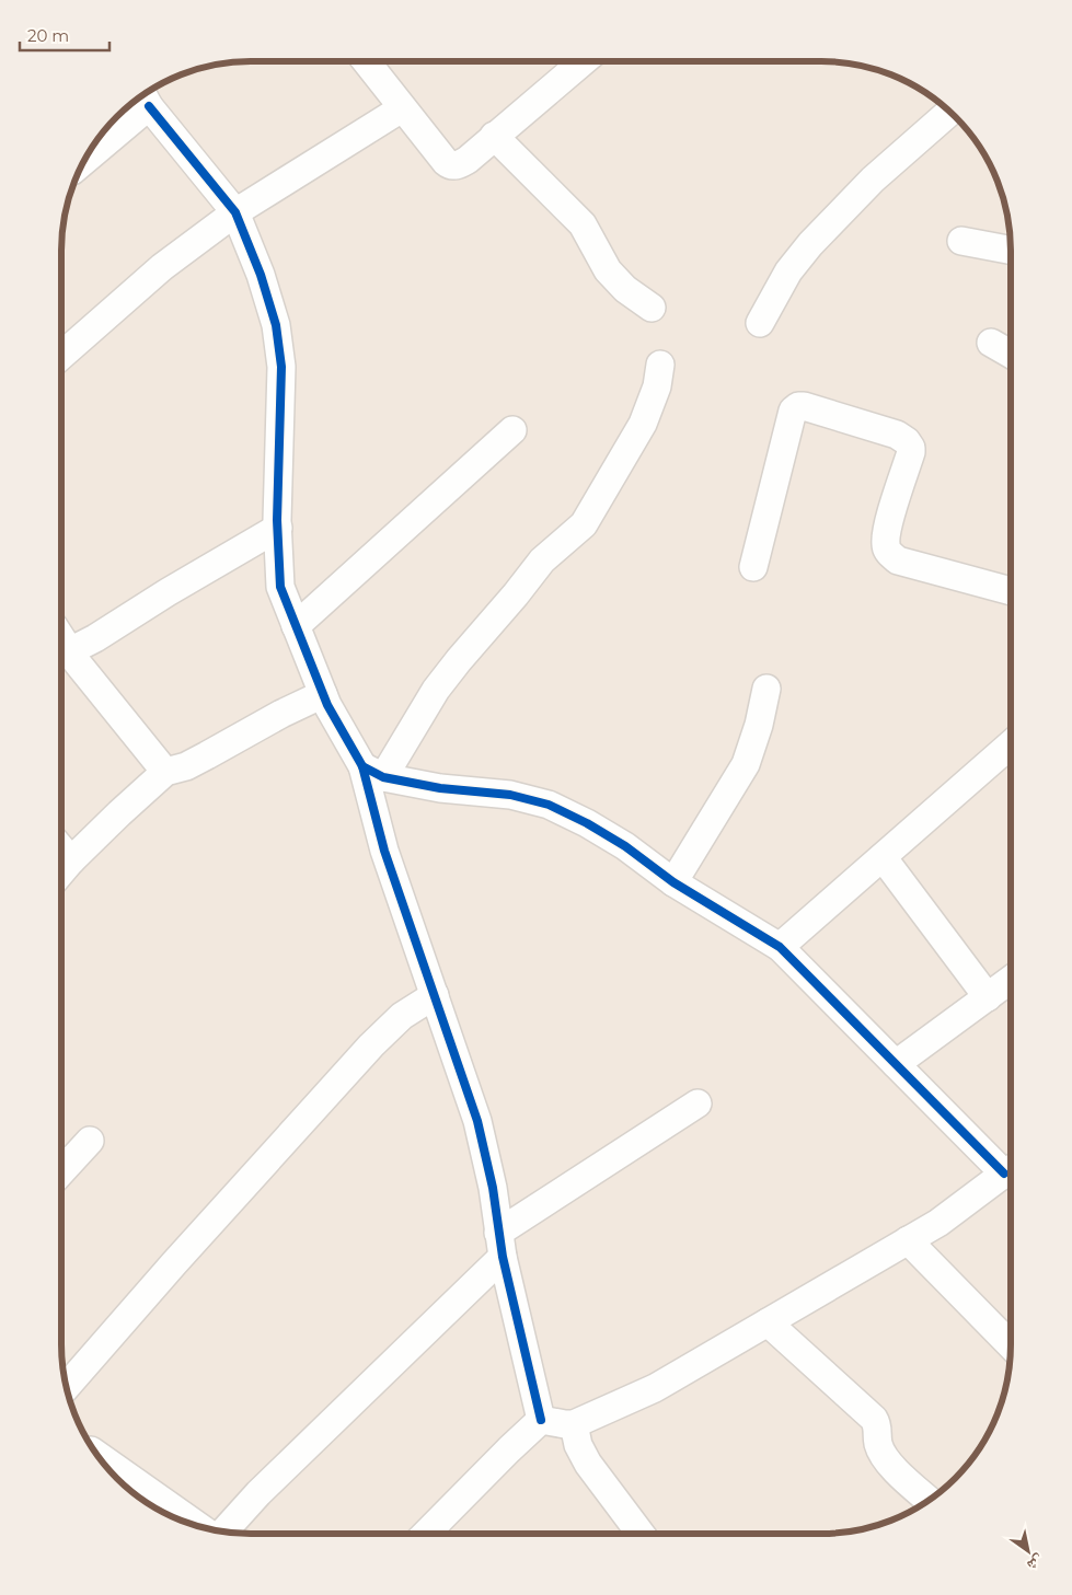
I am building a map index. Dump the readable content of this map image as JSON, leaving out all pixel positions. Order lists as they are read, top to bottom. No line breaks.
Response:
{"scale_bar":"20 m","north":"bottom right"}
